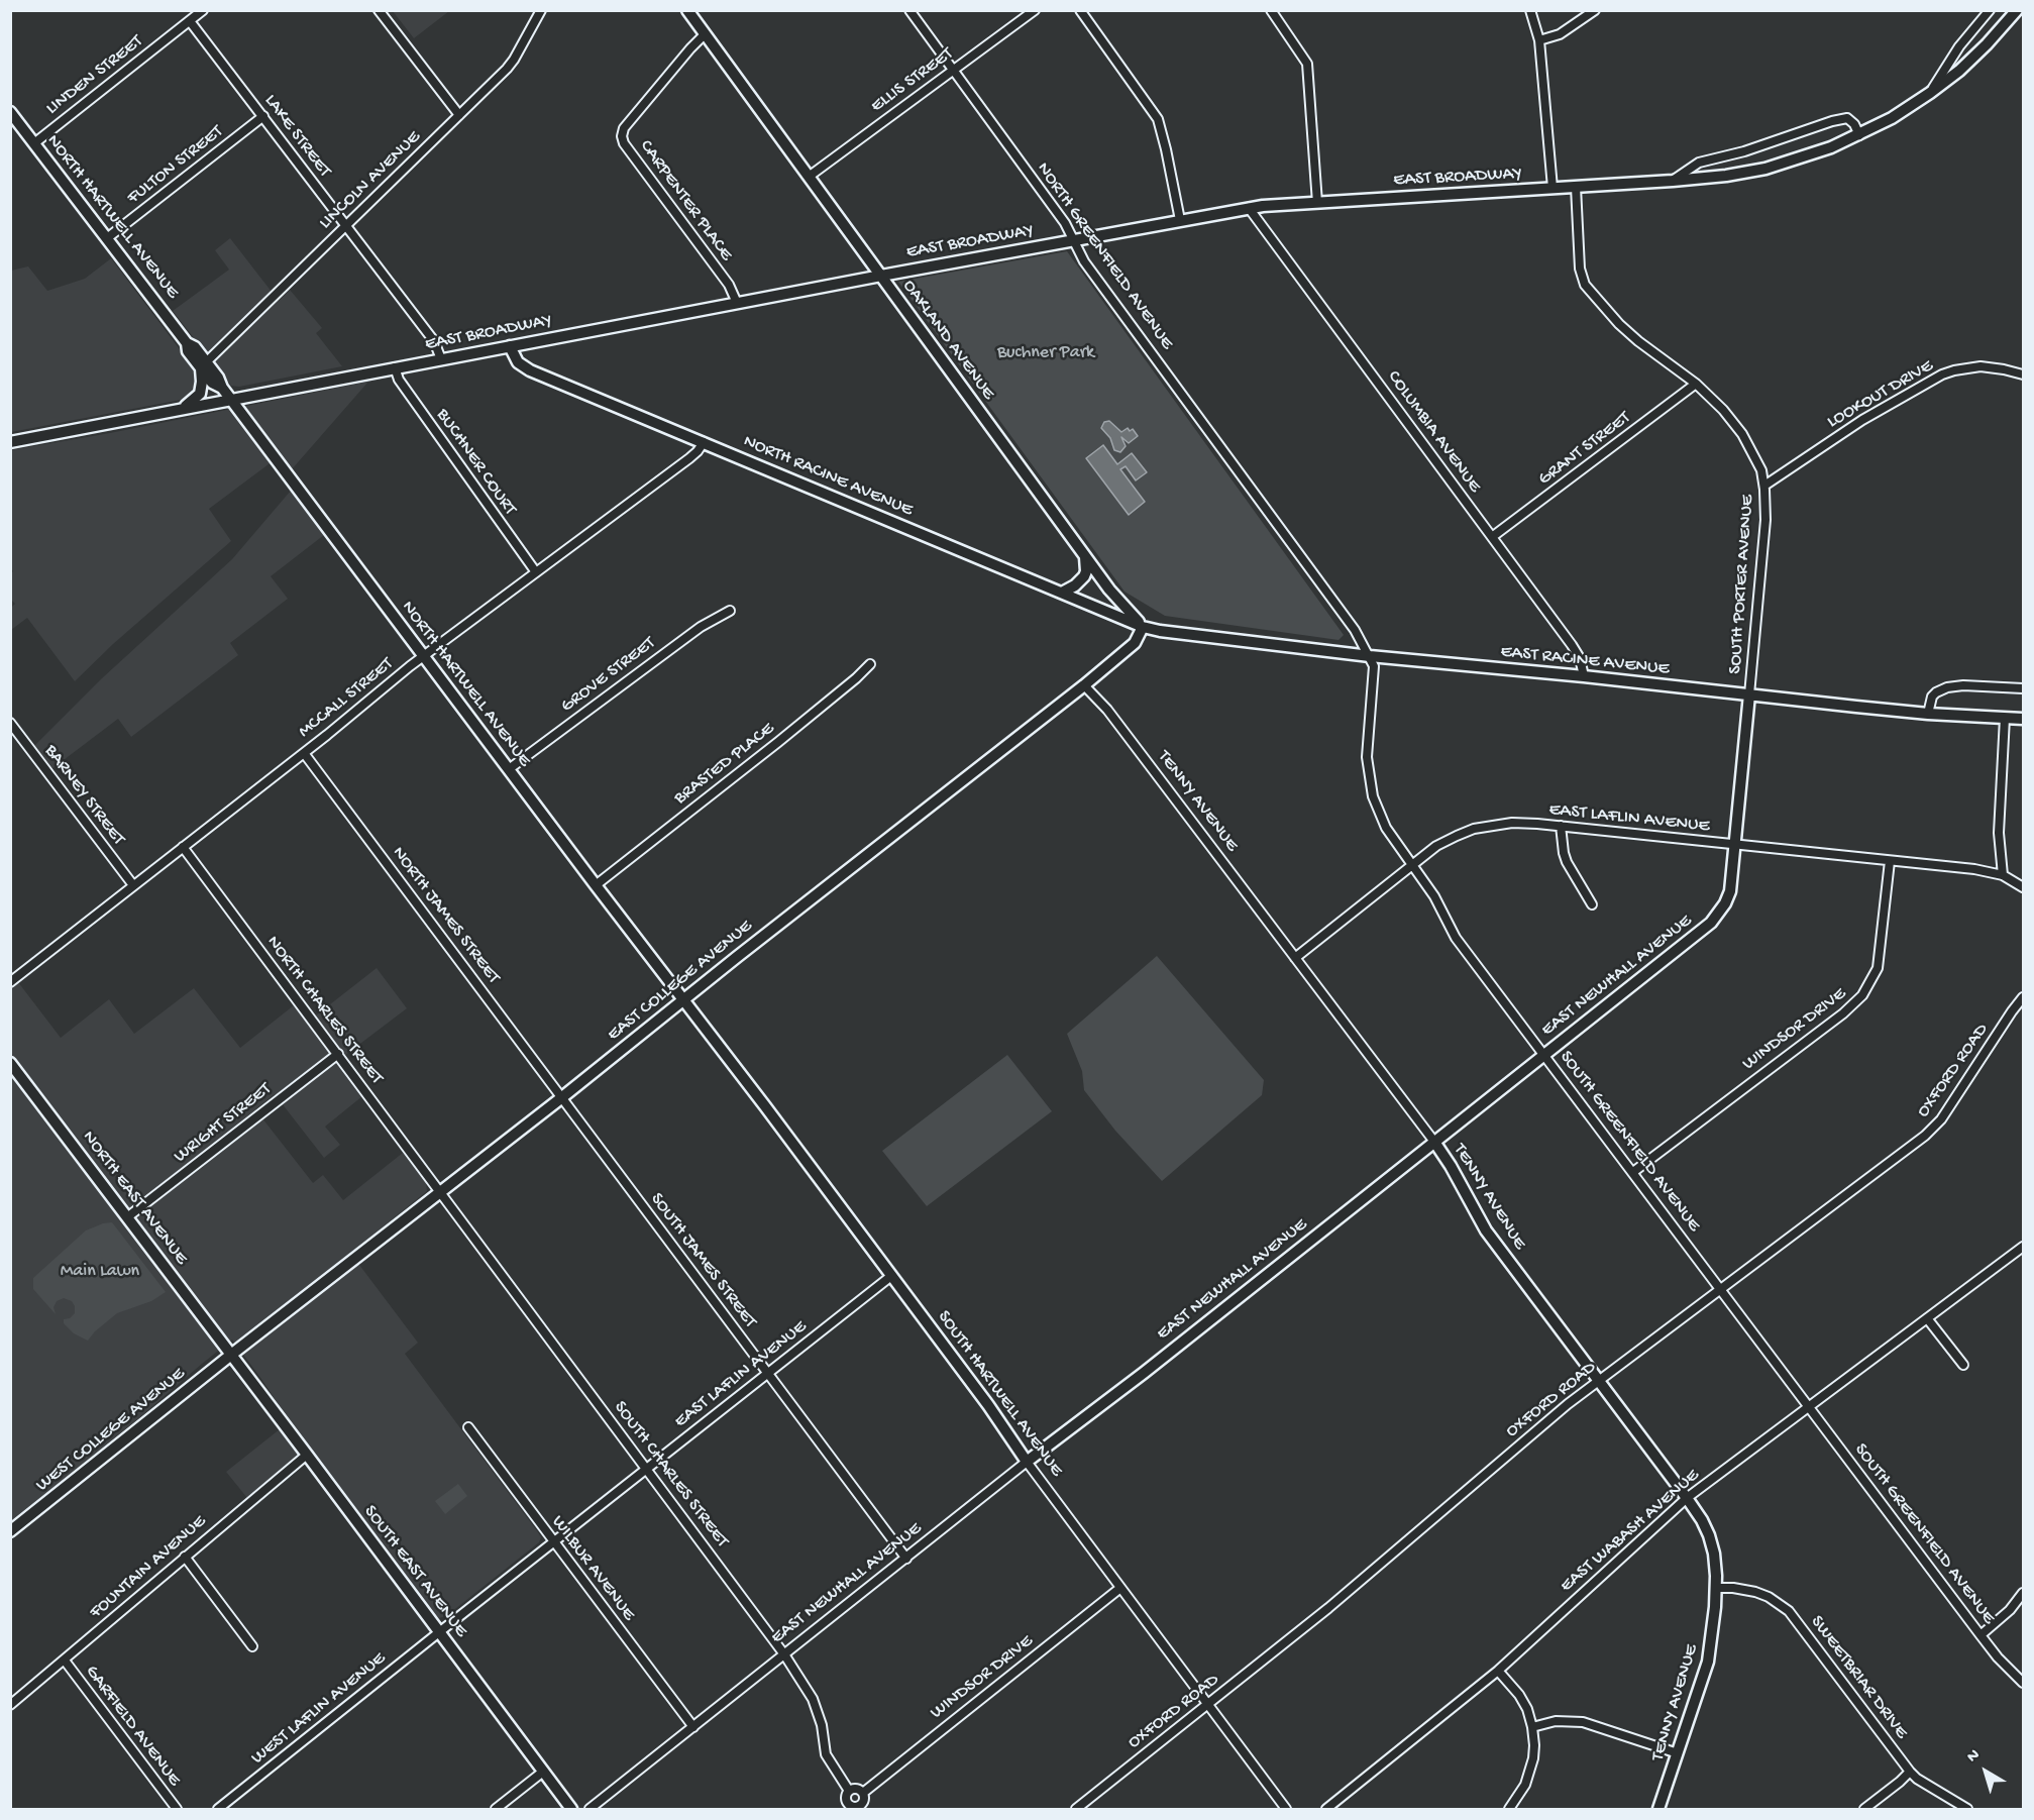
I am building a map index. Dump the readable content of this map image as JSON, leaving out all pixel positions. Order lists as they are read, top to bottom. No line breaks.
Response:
{"streets":{"street":["LINDEN STREET","ELLIS STREET","LAKE STREET","FULTON STREET","EAST BROADWAY","LINCOLN AVENUE","CARPENTER PLACE","NORTH HARTWELL AVENUE","NORTH GREENFIELD AVENUE","OAKLAND AVENUE","LOOKOUT DRIVE","COLUMBIA AVENUE","GRANT STREET","BUCHNER COURT","NORTH RACINE AVENUE","SOUTH PORTER AVENUE","EAST RACINE AVENUE","GROVE STREET","MCCALL STREET","BRASTED PLACE","BARNEY STREET","TENNY AVENUE","EAST LAFLIN AVENUE","NORTH JAMES STREET","EAST NEWHALL AVENUE","EAST COLLEGE AVENUE","NORTH CHARLES STREET","WINDSOR DRIVE","OXFORD ROAD","WRIGHT STREET","SOUTH GREENFIELD AVENUE","NORTH EAST AVENUE","SOUTH JAMES STREET","SOUTH HARTWELL AVENUE","WEST COLLEGE AVENUE","SOUTH CHARLES STREET","EAST WABASH AVENUE","FOUNTAIN AVENUE","WILBUR AVENUE","SOUTH EAST AVENUE","SWEETBRIAR DRIVE","WEST LAFLIN AVENUE","GARFIELD AVENUE"]},"crossings":[["LINDEN STREET","LAKE STREET"],["LINDEN STREET","NORTH HARTWELL AVENUE"],["ELLIS STREET","NORTH GREENFIELD AVENUE"],["ELLIS STREET","OAKLAND AVENUE"],["LAKE STREET","FULTON STREET"],["LAKE STREET","EAST BROADWAY"],["LAKE STREET","LINCOLN AVENUE"],["FULTON STREET","NORTH HARTWELL AVENUE"],["EAST BROADWAY","CARPENTER PLACE"],["EAST BROADWAY","NORTH HARTWELL AVENUE"],["EAST BROADWAY","NORTH GREENFIELD AVENUE"],["EAST BROADWAY","OAKLAND AVENUE"],["EAST BROADWAY","COLUMBIA AVENUE"],["EAST BROADWAY","BUCHNER COURT"],["EAST BROADWAY","NORTH RACINE AVENUE"],["EAST BROADWAY","SOUTH PORTER AVENUE"],["LINCOLN AVENUE","NORTH HARTWELL AVENUE"],["CARPENTER PLACE","OAKLAND AVENUE"],["NORTH HARTWELL AVENUE","GROVE STREET"],["NORTH HARTWELL AVENUE","MCCALL STREET"],["NORTH HARTWELL AVENUE","BRASTED PLACE"],["NORTH HARTWELL AVENUE","EAST COLLEGE AVENUE"],["NORTH HARTWELL AVENUE","SOUTH HARTWELL AVENUE"],["NORTH GREENFIELD AVENUE","SOUTH GREENFIELD AVENUE"],["OAKLAND AVENUE","NORTH RACINE AVENUE"],["OAKLAND AVENUE","EAST RACINE AVENUE"],["OAKLAND AVENUE","EAST COLLEGE AVENUE"],["LOOKOUT DRIVE","SOUTH PORTER AVENUE"],["COLUMBIA AVENUE","GRANT STREET"],["COLUMBIA AVENUE","EAST RACINE AVENUE"],["GRANT STREET","SOUTH PORTER AVENUE"],["BUCHNER COURT","MCCALL STREET"],["NORTH RACINE AVENUE","EAST RACINE AVENUE"],["NORTH RACINE AVENUE","MCCALL STREET"],["NORTH RACINE AVENUE","EAST COLLEGE AVENUE"],["SOUTH PORTER AVENUE","EAST RACINE AVENUE"],["SOUTH PORTER AVENUE","EAST NEWHALL AVENUE"],["EAST RACINE AVENUE","EAST NEWHALL AVENUE"],["EAST RACINE AVENUE","EAST COLLEGE AVENUE"],["EAST RACINE AVENUE","SOUTH GREENFIELD AVENUE"],["MCCALL STREET","BARNEY STREET"],["MCCALL STREET","NORTH JAMES STREET"],["MCCALL STREET","NORTH CHARLES STREET"],["TENNY AVENUE","EAST LAFLIN AVENUE"],["TENNY AVENUE","EAST NEWHALL AVENUE"],["TENNY AVENUE","EAST COLLEGE AVENUE"],["TENNY AVENUE","OXFORD ROAD"],["TENNY AVENUE","EAST WABASH AVENUE"],["TENNY AVENUE","SWEETBRIAR DRIVE"],["EAST LAFLIN AVENUE","EAST NEWHALL AVENUE"],["EAST LAFLIN AVENUE","WINDSOR DRIVE"],["EAST LAFLIN AVENUE","SOUTH GREENFIELD AVENUE"],["EAST LAFLIN AVENUE","SOUTH JAMES STREET"],["EAST LAFLIN AVENUE","SOUTH HARTWELL AVENUE"],["EAST LAFLIN AVENUE","SOUTH CHARLES STREET"],["EAST LAFLIN AVENUE","WILBUR AVENUE"],["EAST LAFLIN AVENUE","SOUTH EAST AVENUE"],["EAST LAFLIN AVENUE","WEST LAFLIN AVENUE"],["NORTH JAMES STREET","EAST COLLEGE AVENUE"],["NORTH JAMES STREET","SOUTH JAMES STREET"],["EAST NEWHALL AVENUE","SOUTH GREENFIELD AVENUE"],["EAST NEWHALL AVENUE","SOUTH JAMES STREET"],["EAST NEWHALL AVENUE","SOUTH HARTWELL AVENUE"],["EAST NEWHALL AVENUE","SOUTH CHARLES STREET"],["EAST NEWHALL AVENUE","WILBUR AVENUE"],["EAST COLLEGE AVENUE","NORTH CHARLES STREET"],["EAST COLLEGE AVENUE","NORTH EAST AVENUE"],["EAST COLLEGE AVENUE","SOUTH JAMES STREET"],["EAST COLLEGE AVENUE","SOUTH HARTWELL AVENUE"],["EAST COLLEGE AVENUE","WEST COLLEGE AVENUE"],["EAST COLLEGE AVENUE","SOUTH CHARLES STREET"],["EAST COLLEGE AVENUE","SOUTH EAST AVENUE"],["NORTH CHARLES STREET","WRIGHT STREET"],["NORTH CHARLES STREET","SOUTH CHARLES STREET"],["WINDSOR DRIVE","SOUTH GREENFIELD AVENUE"],["WINDSOR DRIVE","SOUTH HARTWELL AVENUE"],["WINDSOR DRIVE","SOUTH CHARLES STREET"],["OXFORD ROAD","SOUTH GREENFIELD AVENUE"],["OXFORD ROAD","SOUTH HARTWELL AVENUE"],["WRIGHT STREET","NORTH EAST AVENUE"],["SOUTH GREENFIELD AVENUE","EAST WABASH AVENUE"],["NORTH EAST AVENUE","WEST COLLEGE AVENUE"],["NORTH EAST AVENUE","SOUTH EAST AVENUE"],["WEST COLLEGE AVENUE","SOUTH EAST AVENUE"],["FOUNTAIN AVENUE","SOUTH EAST AVENUE"],["FOUNTAIN AVENUE","GARFIELD AVENUE"],["SOUTH EAST AVENUE","WEST LAFLIN AVENUE"]],"parks":["Buchner Park","Main Lawn"],"north":"top left"}
